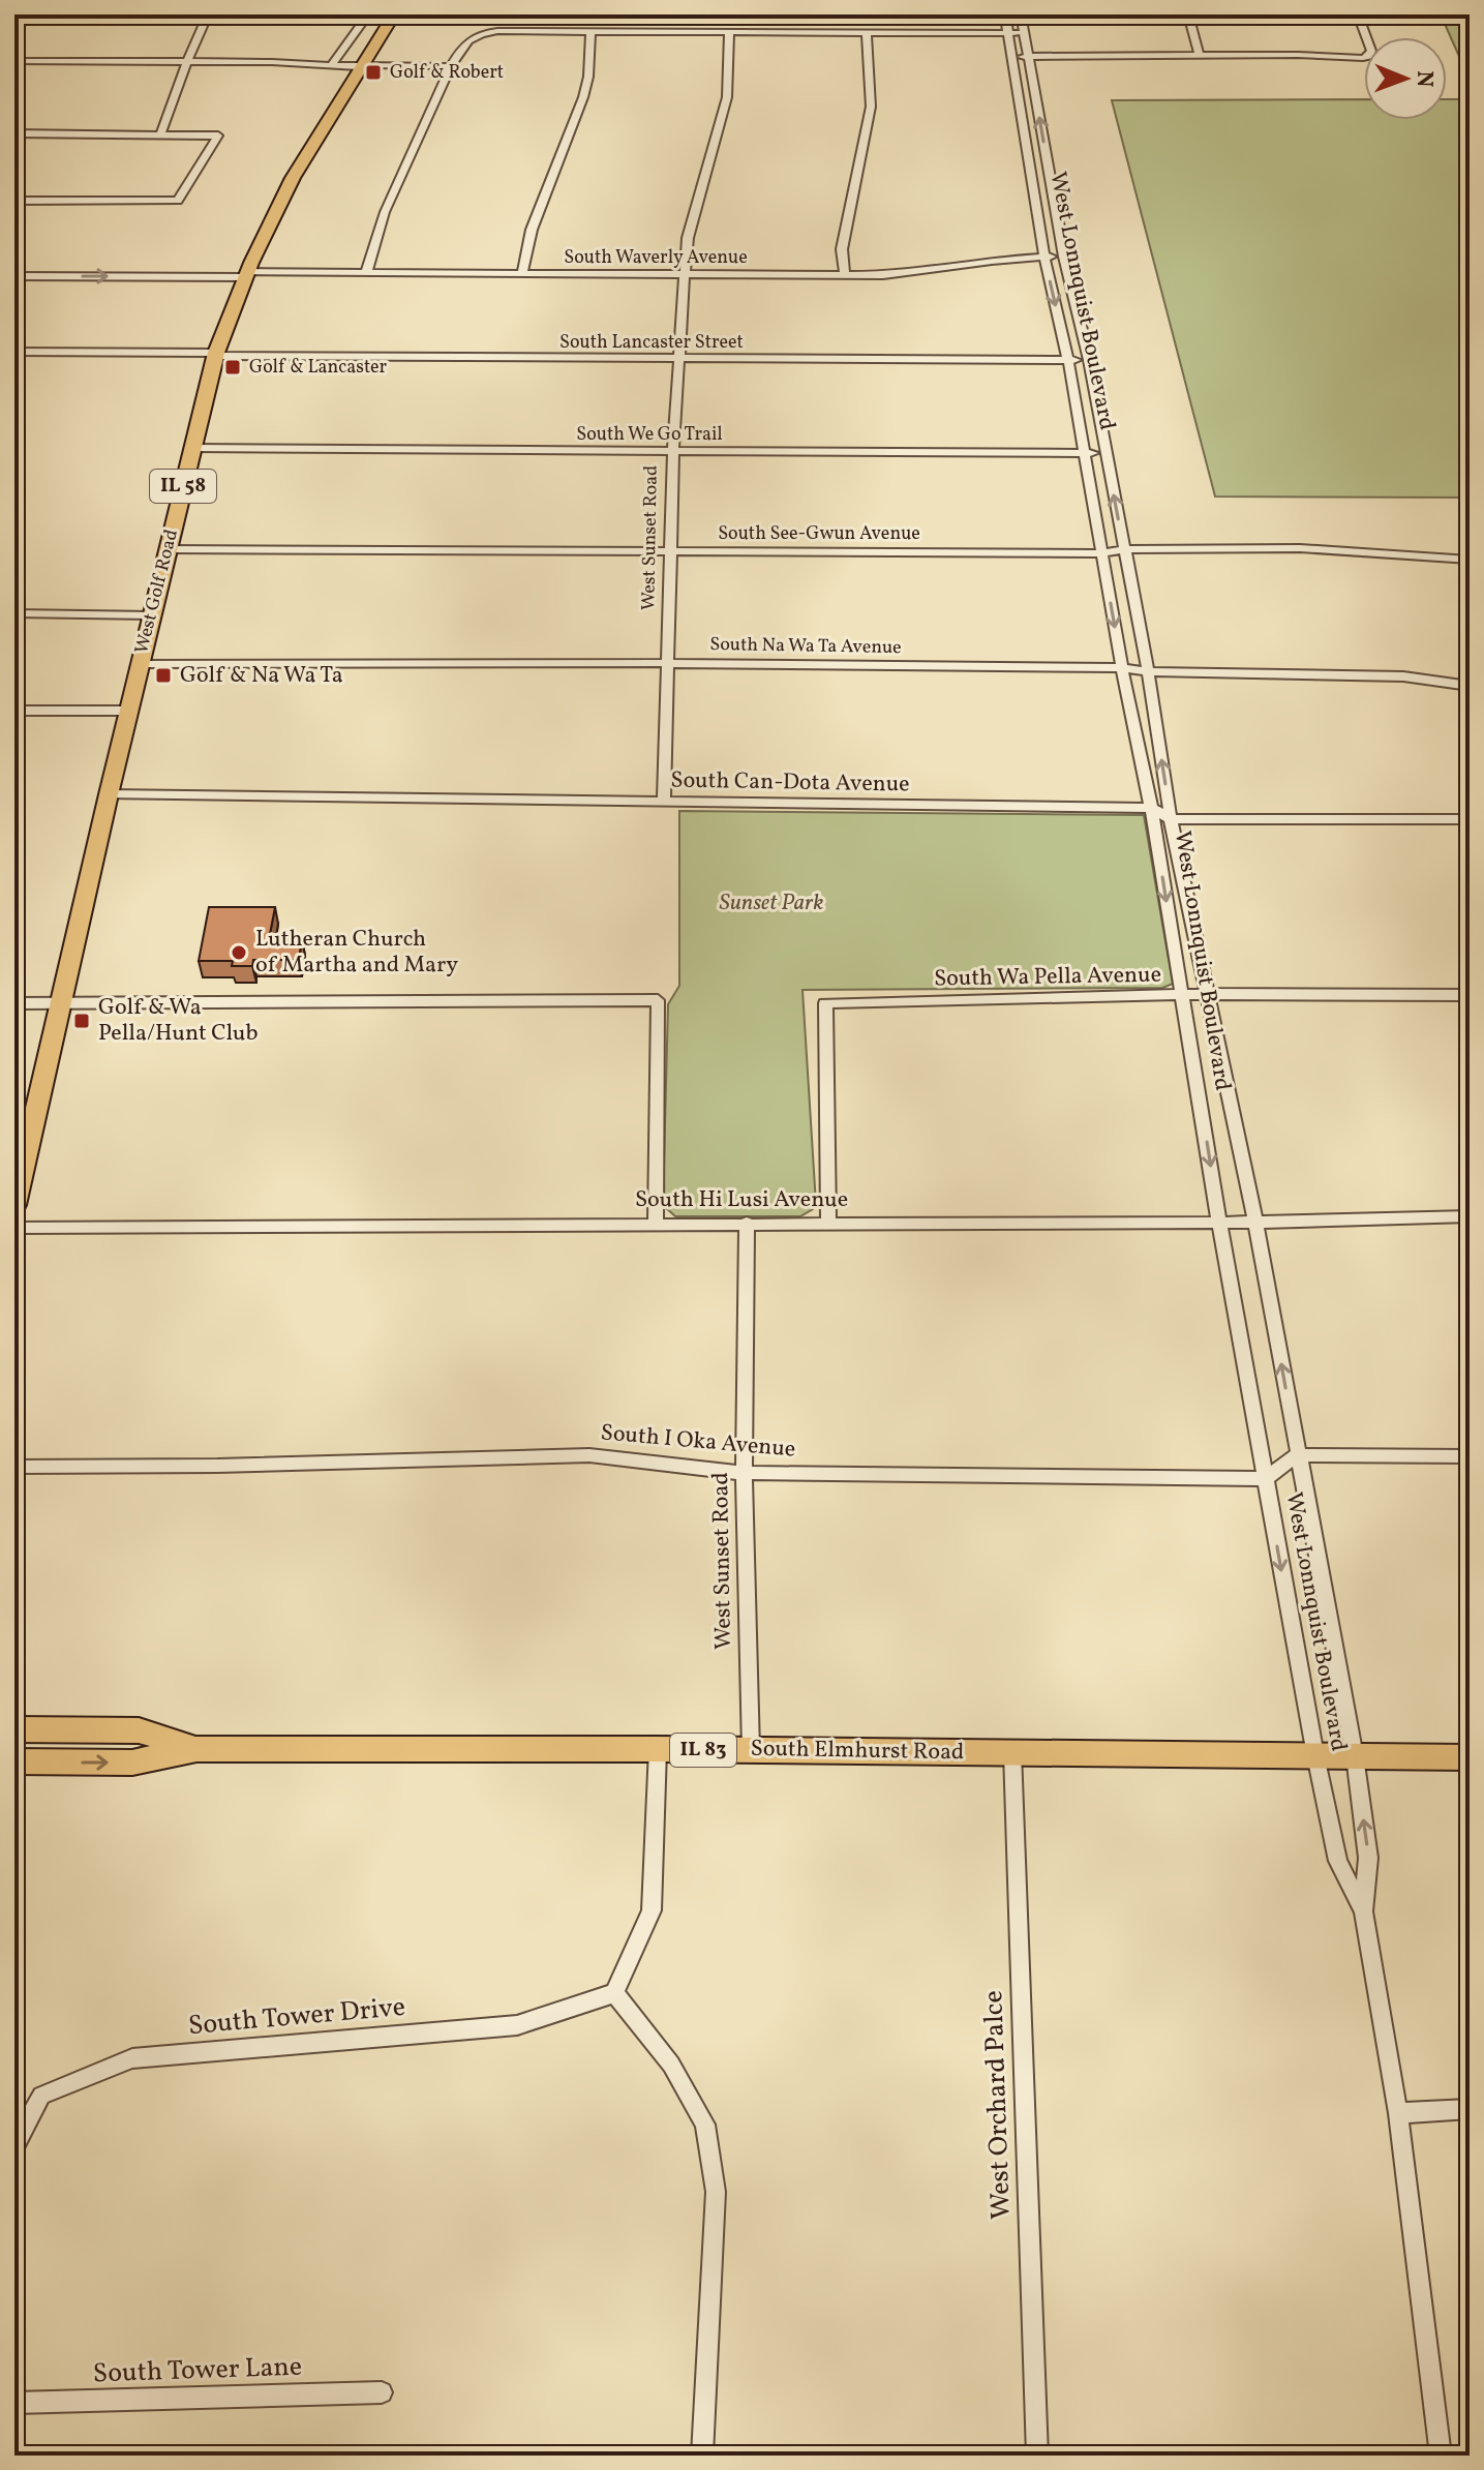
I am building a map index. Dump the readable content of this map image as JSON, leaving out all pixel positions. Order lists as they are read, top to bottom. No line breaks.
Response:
{"streets":{"main road":["IL 58","West Golf Road","IL 83","South Elmhurst Road"],"street":["South Waverly Avenue","West Lonnquist Boulevard","South Lancaster Street","South We Go Trail","South See-Gwun Avenue","West Sunset Road","South Na Wa Ta Avenue","South Can-Dota Avenue","South Wa Pella Avenue","South Hi Lusi Avenue","South I Oka Avenue","South Tower Drive","West Orchard Palce","South Tower Lane"]},"crossings":[["South Waverly Avenue","West Lonnquist Boulevard"],["South Waverly Avenue","West Sunset Road"],["South Waverly Avenue","West Golf Road"],["West Lonnquist Boulevard","South Lancaster Street"],["West Lonnquist Boulevard","South We Go Trail"],["West Lonnquist Boulevard","South See-Gwun Avenue"],["West Lonnquist Boulevard","South Na Wa Ta Avenue"],["West Lonnquist Boulevard","South Can-Dota Avenue"],["West Lonnquist Boulevard","South Wa Pella Avenue"],["West Lonnquist Boulevard","South Hi Lusi Avenue"],["West Lonnquist Boulevard","South I Oka Avenue"],["West Lonnquist Boulevard","South Elmhurst Road"],["South Lancaster Street","West Sunset Road"],["South Lancaster Street","West Golf Road"],["South We Go Trail","West Sunset Road"],["South We Go Trail","West Golf Road"],["South See-Gwun Avenue","West Sunset Road"],["South See-Gwun Avenue","West Golf Road"],["West Sunset Road","South Na Wa Ta Avenue"],["West Sunset Road","South Can-Dota Avenue"],["West Sunset Road","South Hi Lusi Avenue"],["West Sunset Road","South I Oka Avenue"],["West Sunset Road","South Elmhurst Road"],["West Golf Road","South Na Wa Ta Avenue"],["West Golf Road","South Can-Dota Avenue"],["South Wa Pella Avenue","South Hi Lusi Avenue"],["South Elmhurst Road","West Orchard Palce"]],"parks":["Sunset Park"],"places":{"transit":["Golf & Robert","Golf & Lancaster","Golf & Na Wa Ta","Golf & Wa Pella/Hunt Club"],"other":["Lutheran Church of Martha and Mary"]},"north":"right"}
